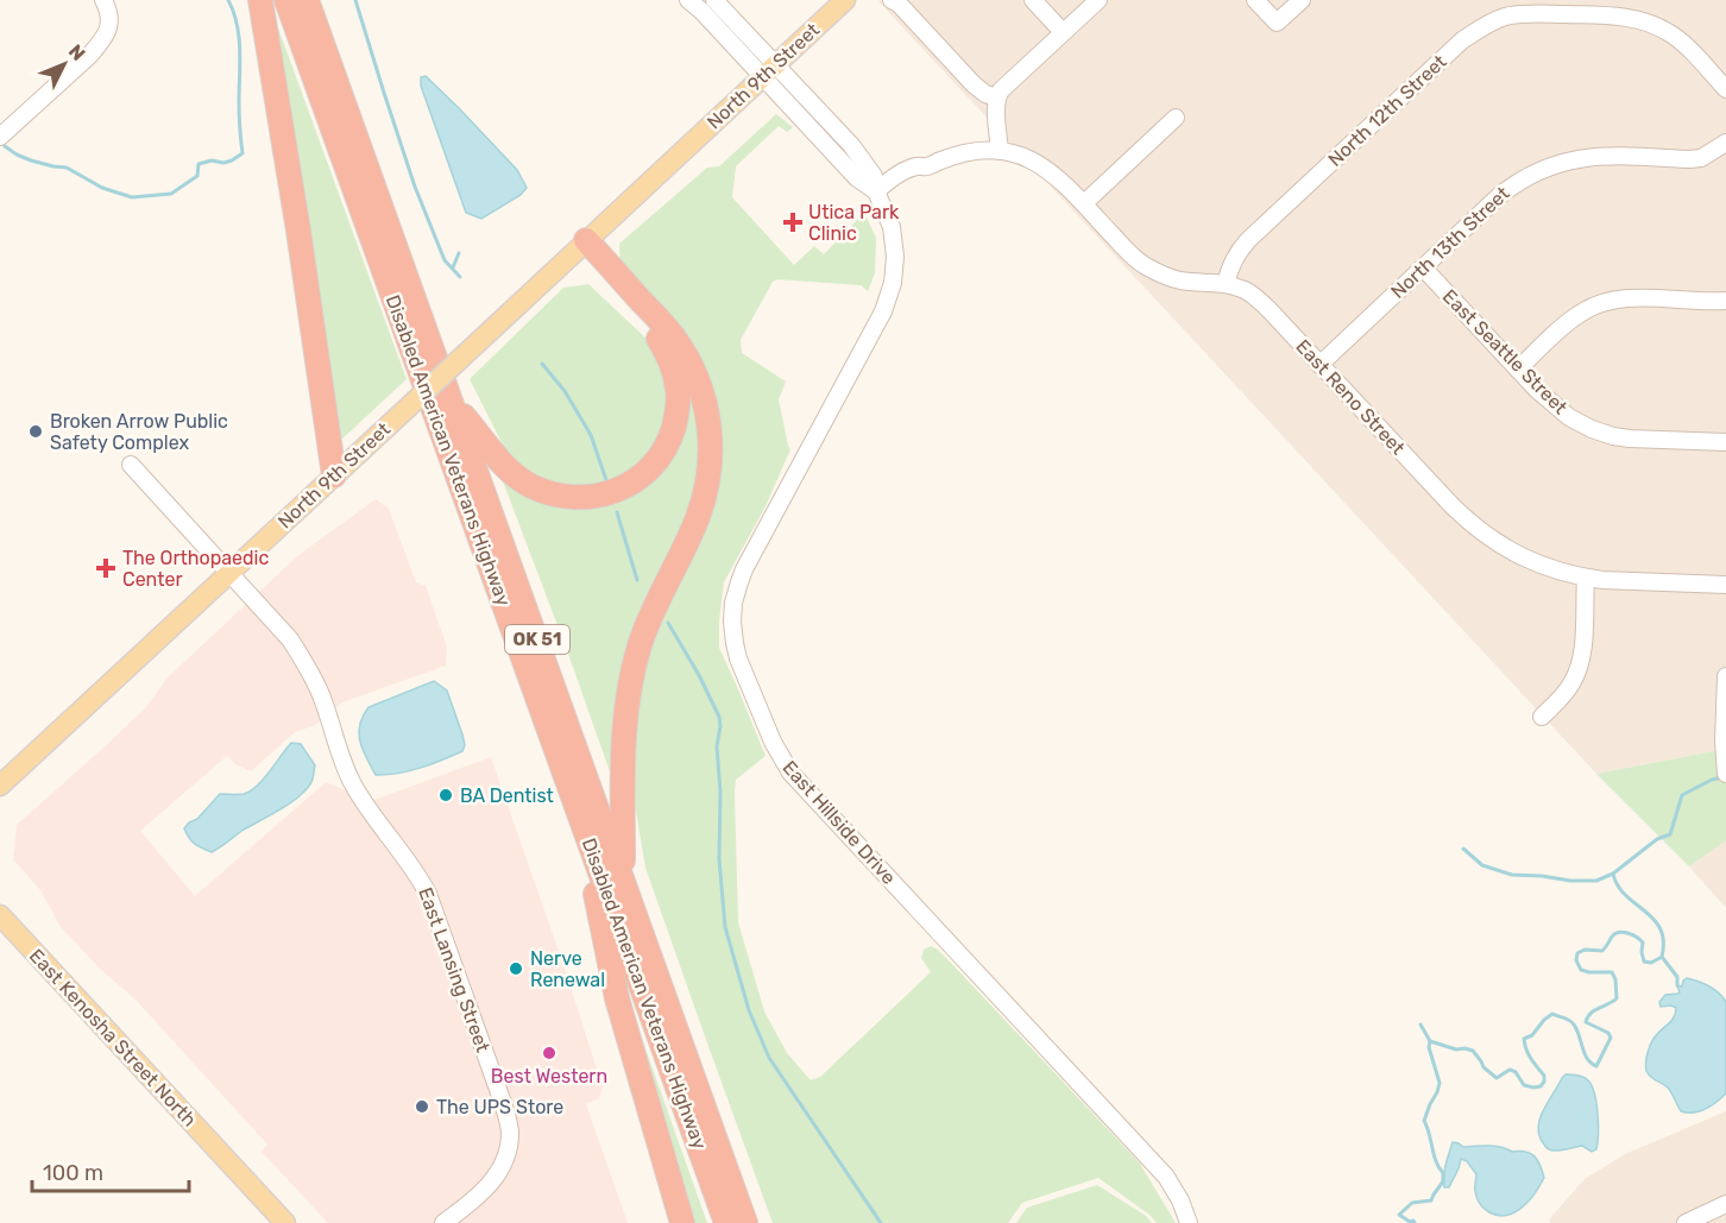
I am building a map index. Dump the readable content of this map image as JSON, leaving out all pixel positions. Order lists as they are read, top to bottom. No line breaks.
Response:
{"streets":{"highway":["Disabled American Veterans Highway","OK 51"],"main road":["North 9th Street","East Kenosha Street North"],"street":["North 12th Street","North 13th Street","East Seattle Street","East Reno Street","East Hillside Drive","East Lansing Street"]},"crossings":[["North 9th Street","East Hillside Drive"],["North 9th Street","East Lansing Street"],["North 12th Street","East Reno Street"],["North 13th Street","East Seattle Street"],["North 13th Street","East Reno Street"]],"places":{"health":["Utica Park Clinic","The Orthopaedic Center"],"other":["Broken Arrow Public Safety Complex","BA Dentist","Nerve Renewal","Best Western","The UPS Store"]},"scale_bar":"100 m","north":"top right"}
